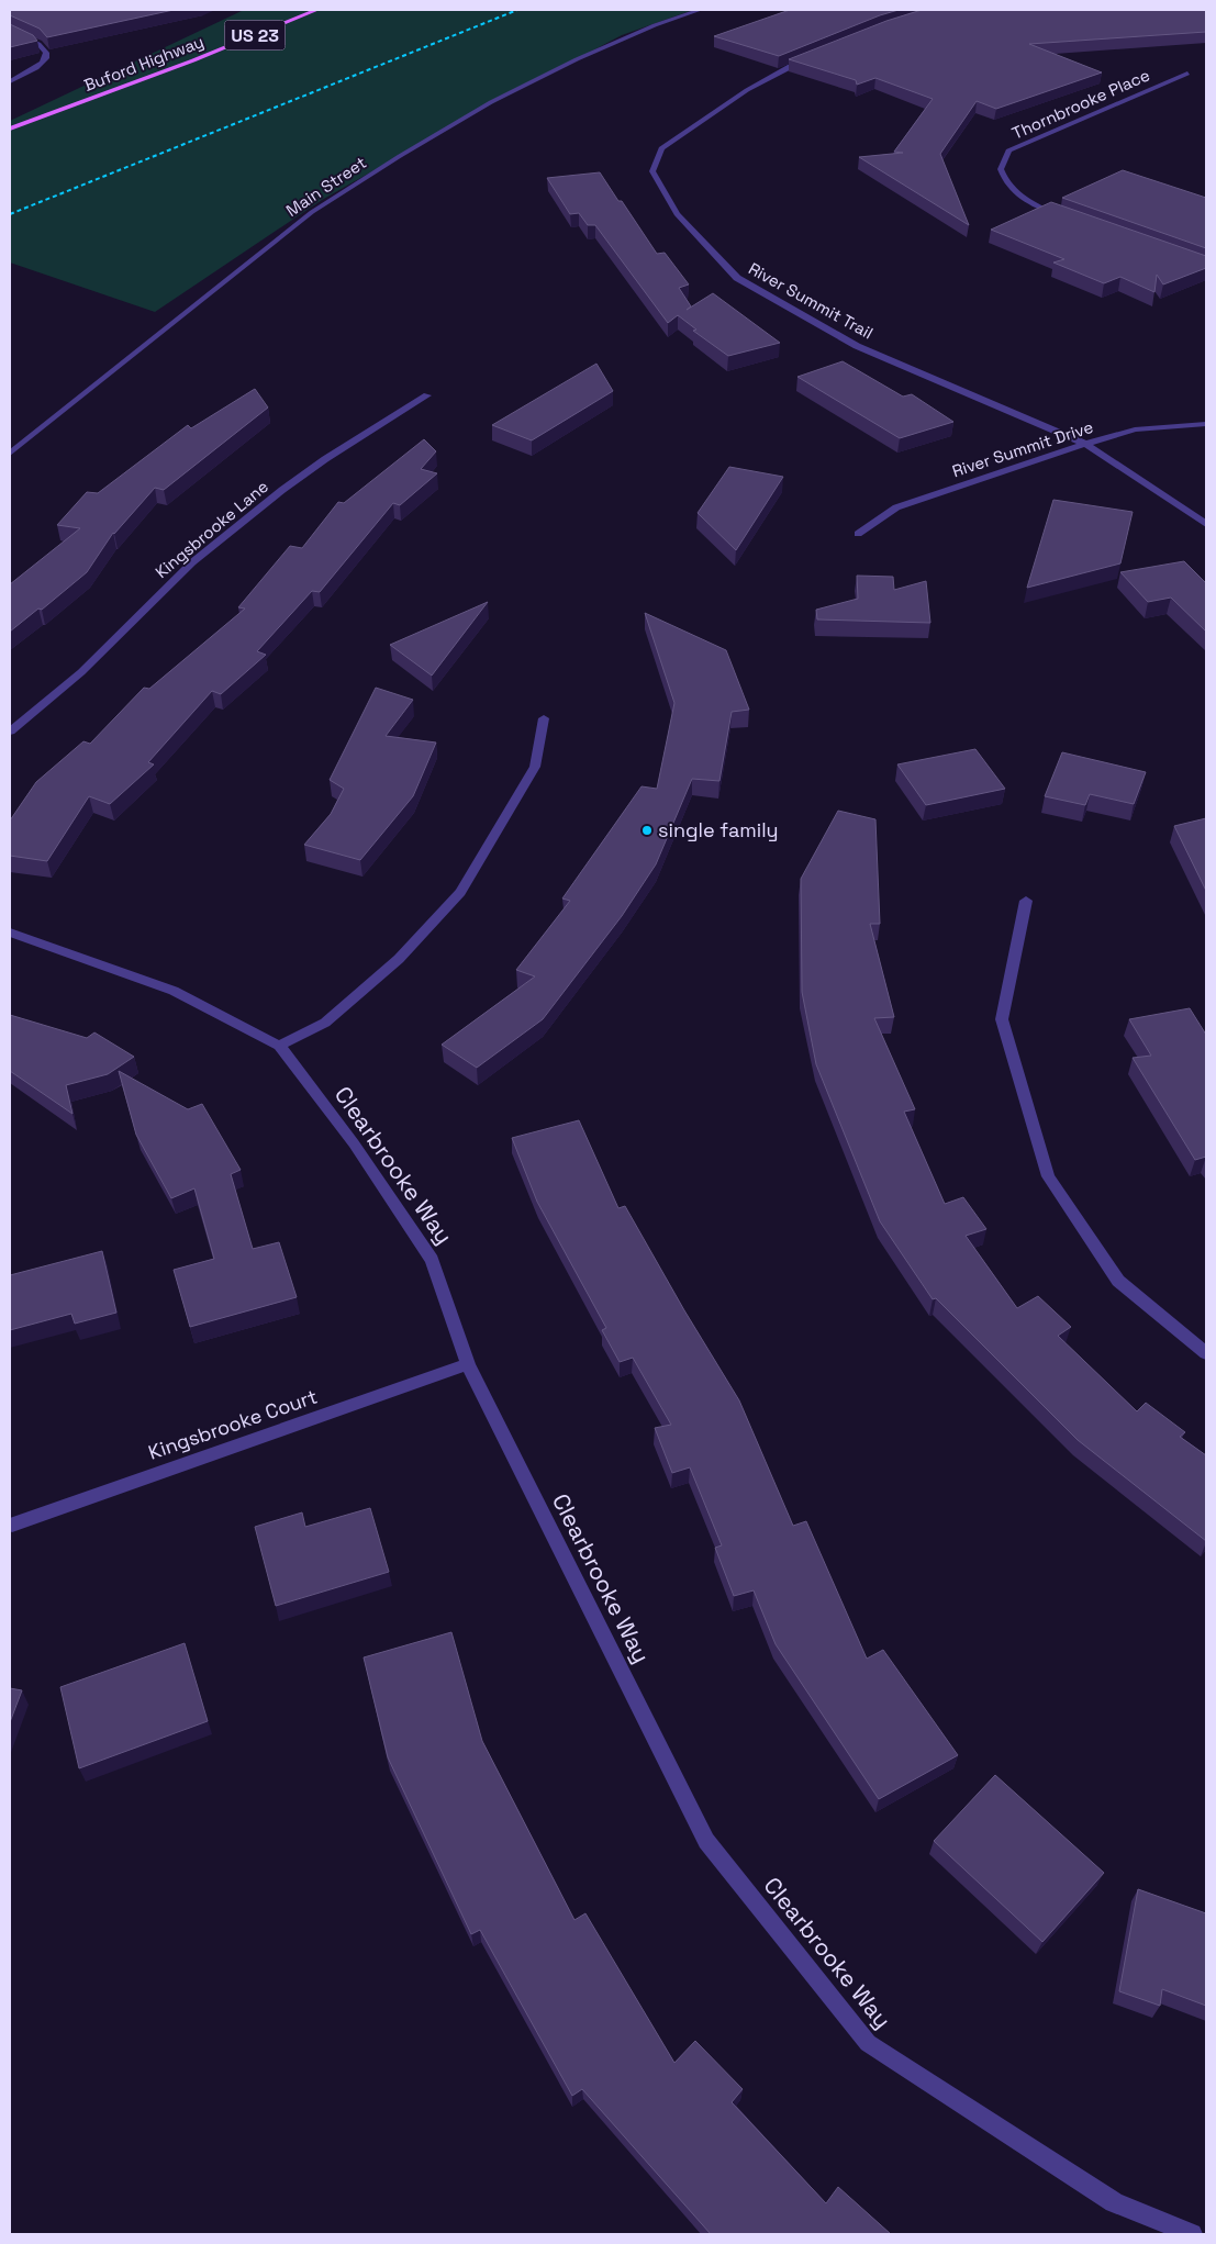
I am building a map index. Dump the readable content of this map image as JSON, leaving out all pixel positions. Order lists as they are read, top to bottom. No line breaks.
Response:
{"streets":{"main road":["US 23","Buford Highway"],"street":["Thornbrooke Place","Main Street","River Summit Trail","River Summit Drive","Kingsbrooke Lane","Clearbrooke Way","Kingsbrooke Court"]},"crossings":[["River Summit Trail","River Summit Drive"],["Clearbrooke Way","Kingsbrooke Court"]],"places":["single family"]}
